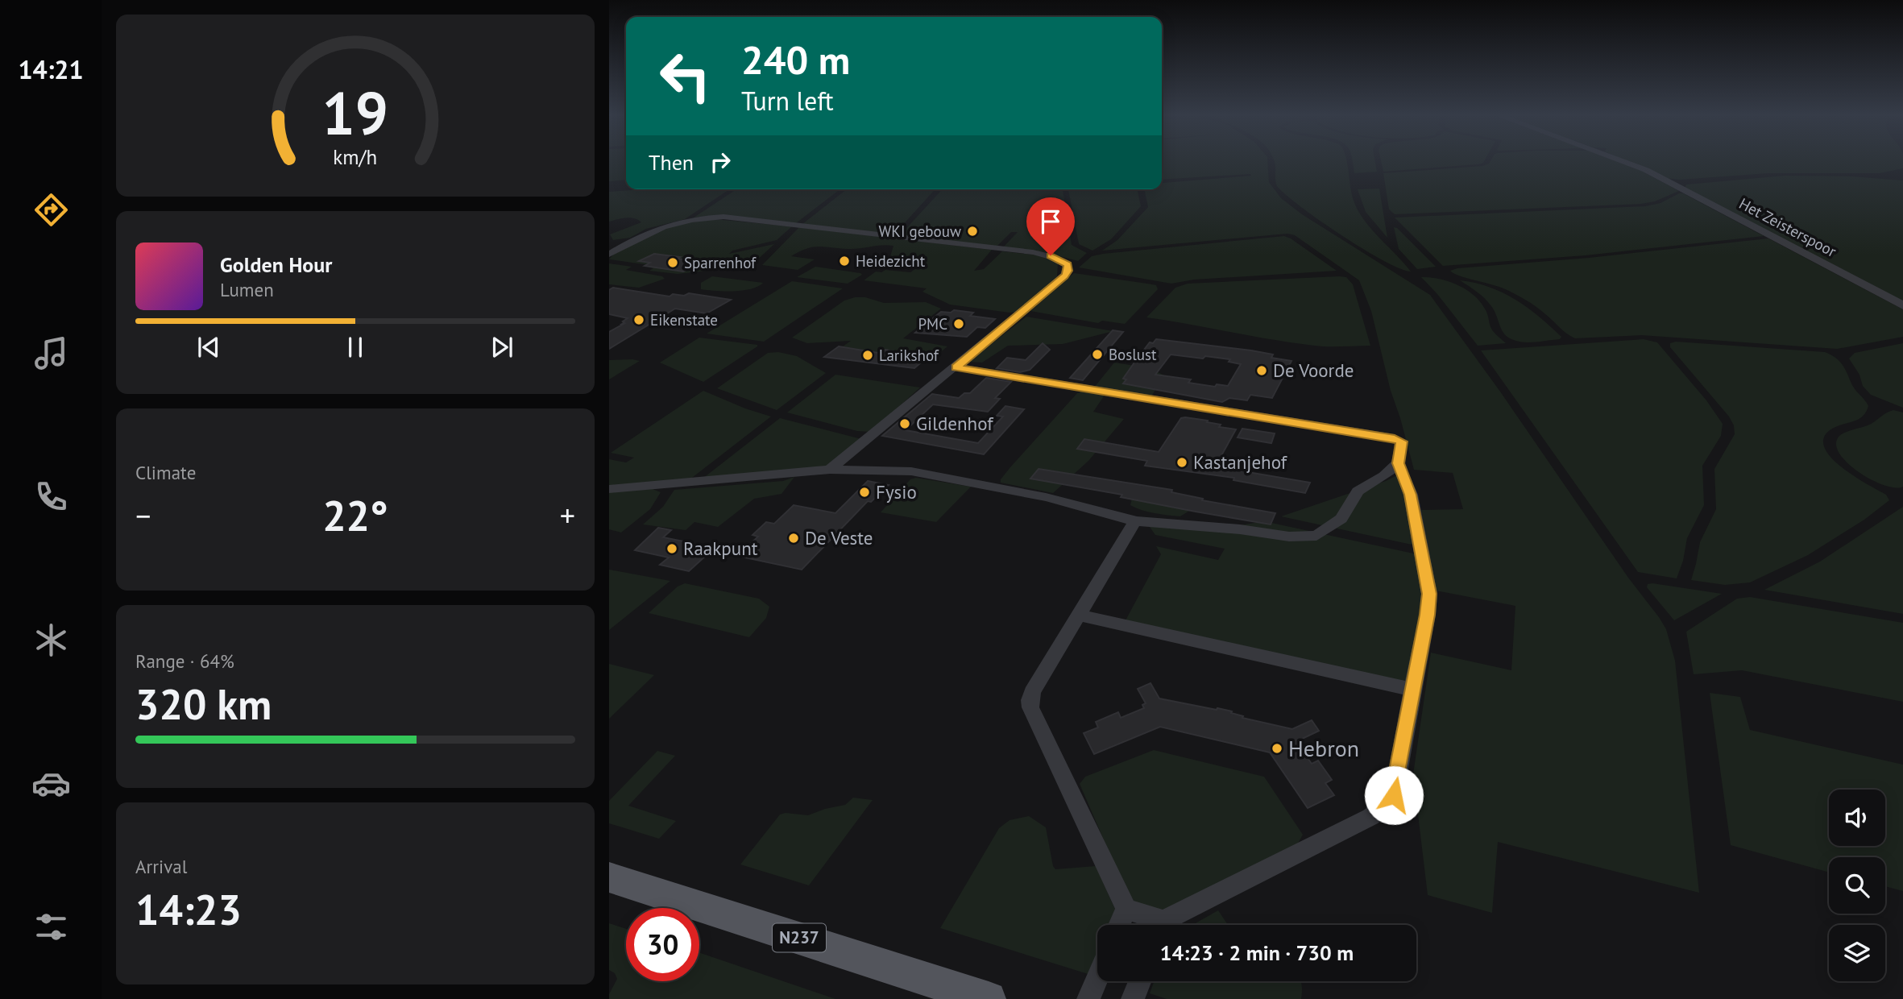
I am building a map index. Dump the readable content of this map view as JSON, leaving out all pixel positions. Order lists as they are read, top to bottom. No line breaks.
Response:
{"streets":{"main road":["N237"],"street":["Het Zeisterspoor"]},"places":["WKI gebouw","Heidezicht","Sparrenhof","Eikenstate","PMC","Boslust","Larikshof","De Voorde","Gildenhof","Kastanjehof","Fysio","De Veste","Raakpunt","Hebron"],"page":{"tabs":"14:21","turn":["240 m","Turn left"],"then":"Then","song":["Golden Hour","Lumen"],"tile":["Climate",["Range · 64%","320 km"],["Arrival","14:23"]],"heat":["−","22°","+"],"limit":"30","trip":"14:23 · 2 min · 730 m","gauge":["19","km/h"]}}
